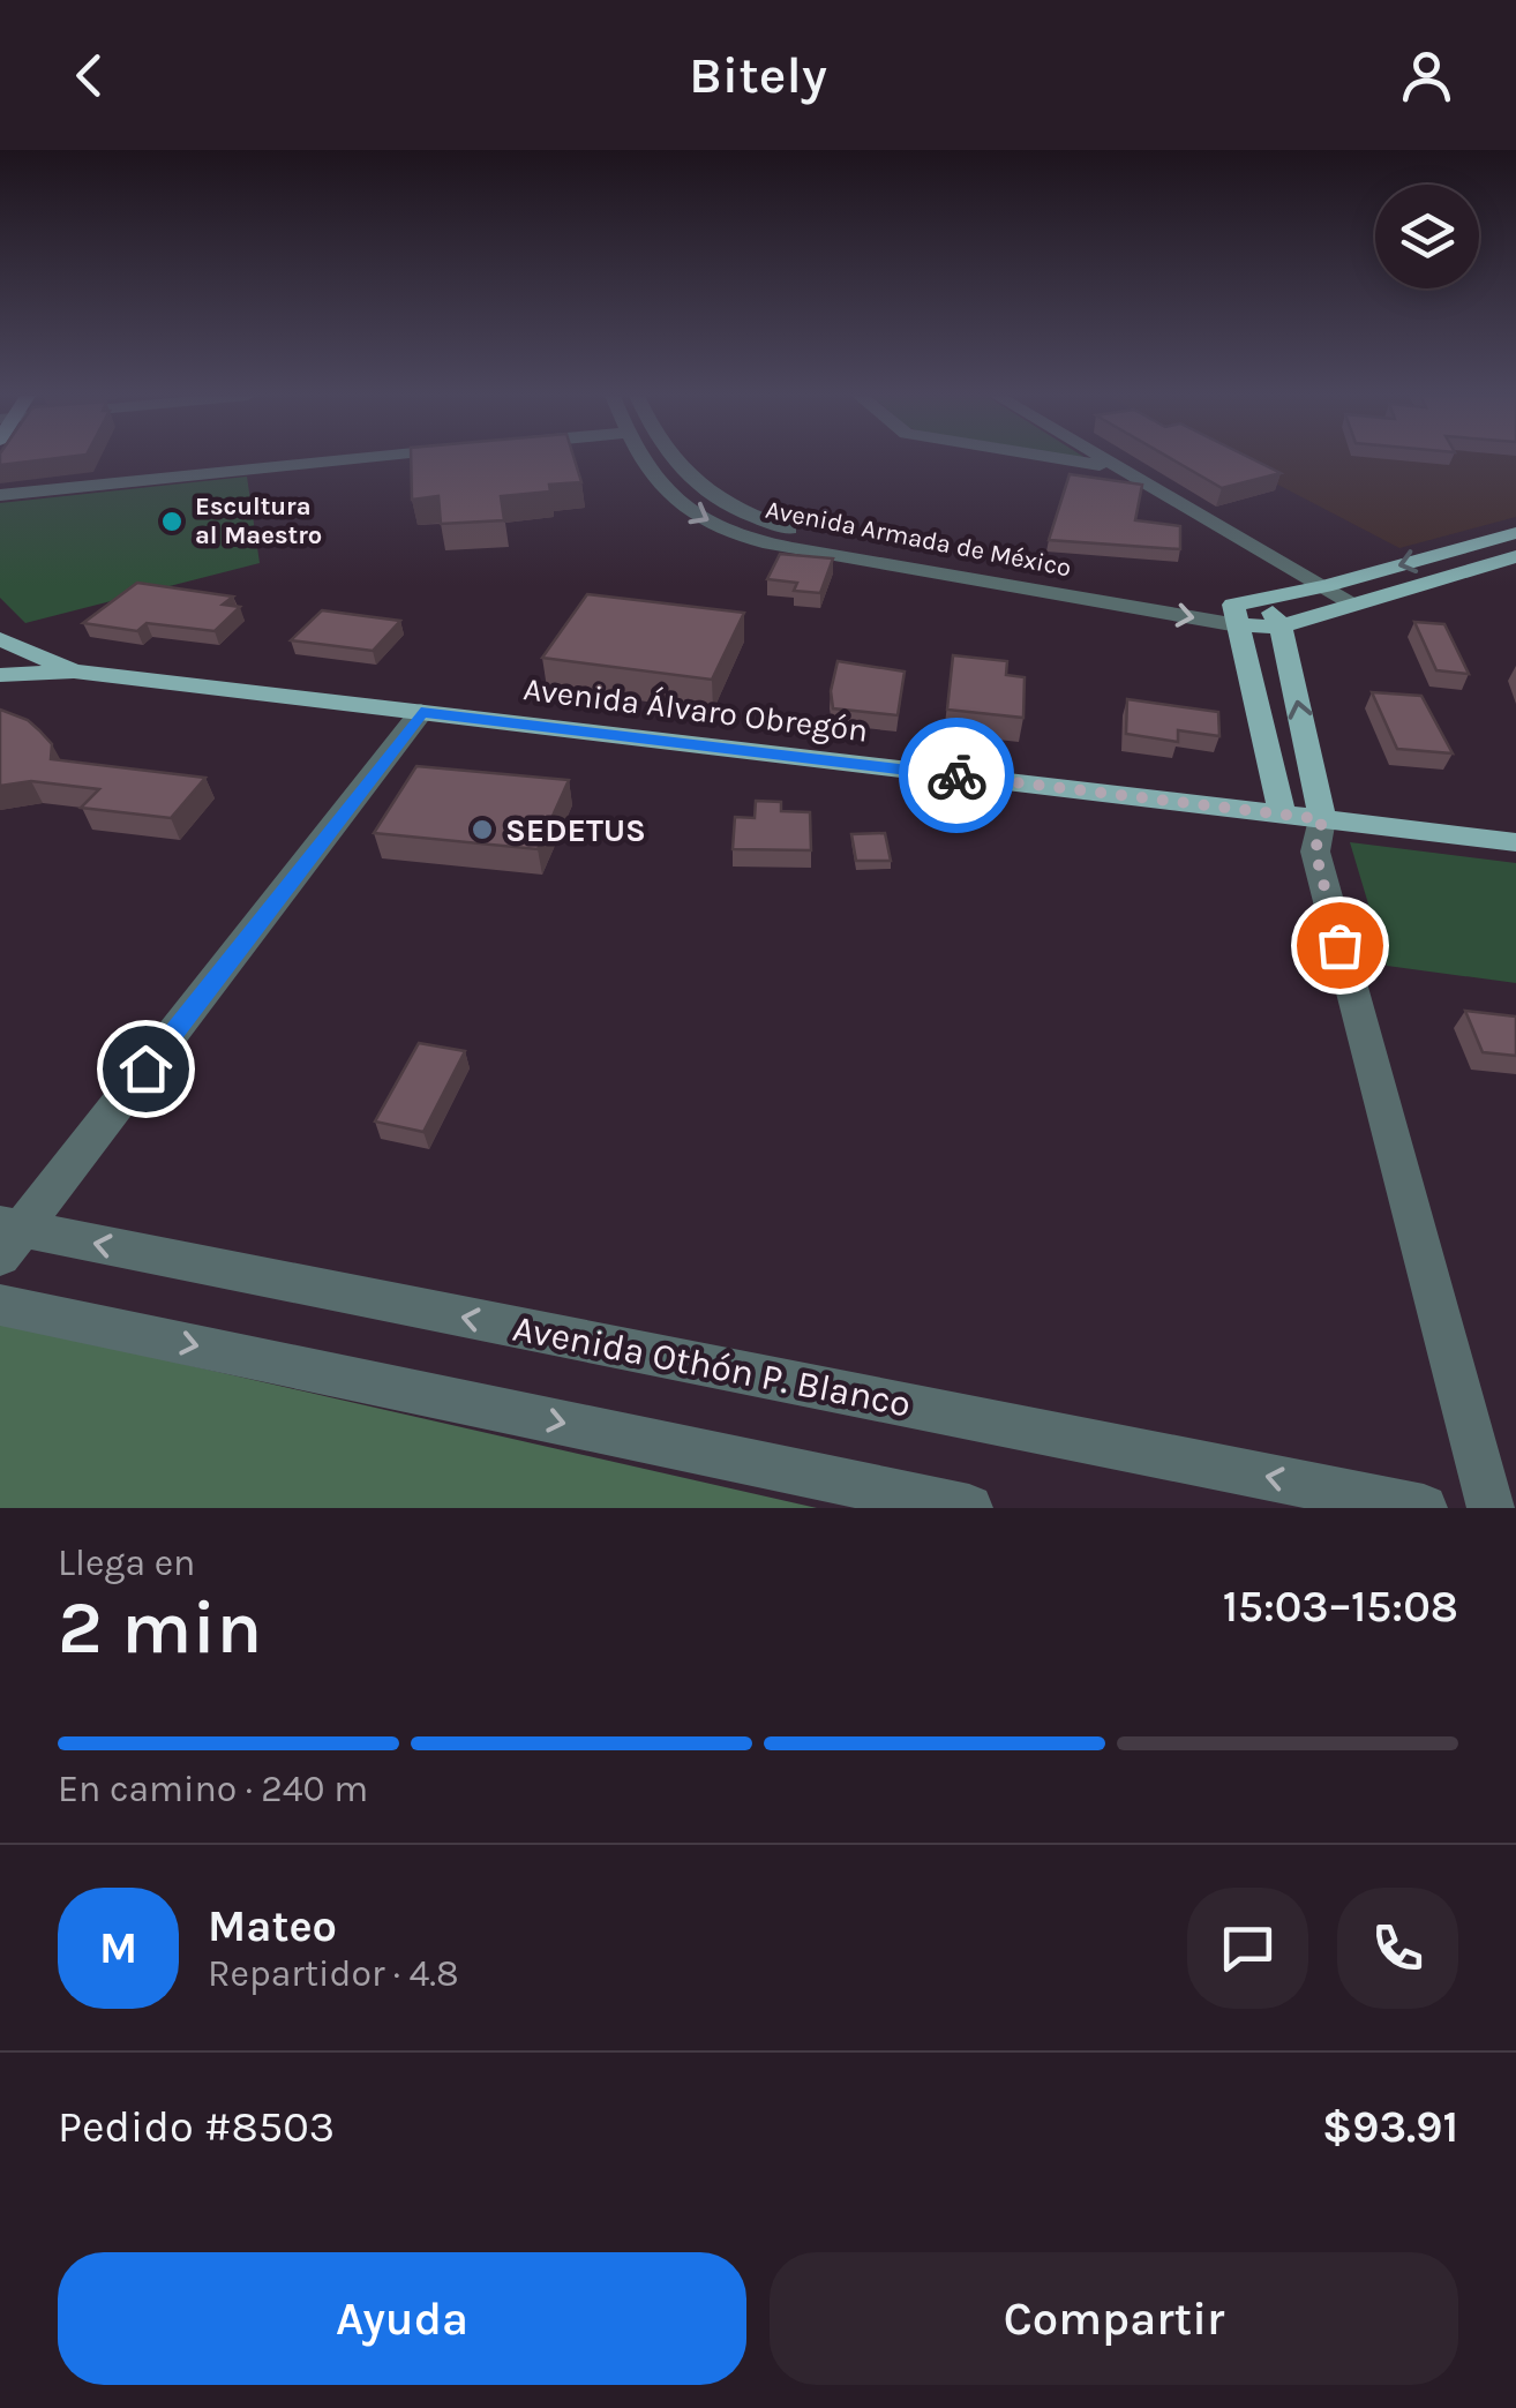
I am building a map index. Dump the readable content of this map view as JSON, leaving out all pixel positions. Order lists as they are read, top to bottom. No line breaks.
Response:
{"streets":{"main road":["Avenida Armada de México","Avenida Álvaro Obregón"],"street":["Avenida Othón P. Blanco"]},"places":["Escultura al Maestro","SEDETUS"],"page":{"header":"Bitely","heading":["2 min","Llega en","15:03–15:08"],"panel":["Mateo","Repartidor · 4.8","Pedido #8503","$93.91"],"bar":"En camino · 240 m","round":"M","buttons":["Ayuda","Compartir"]}}
